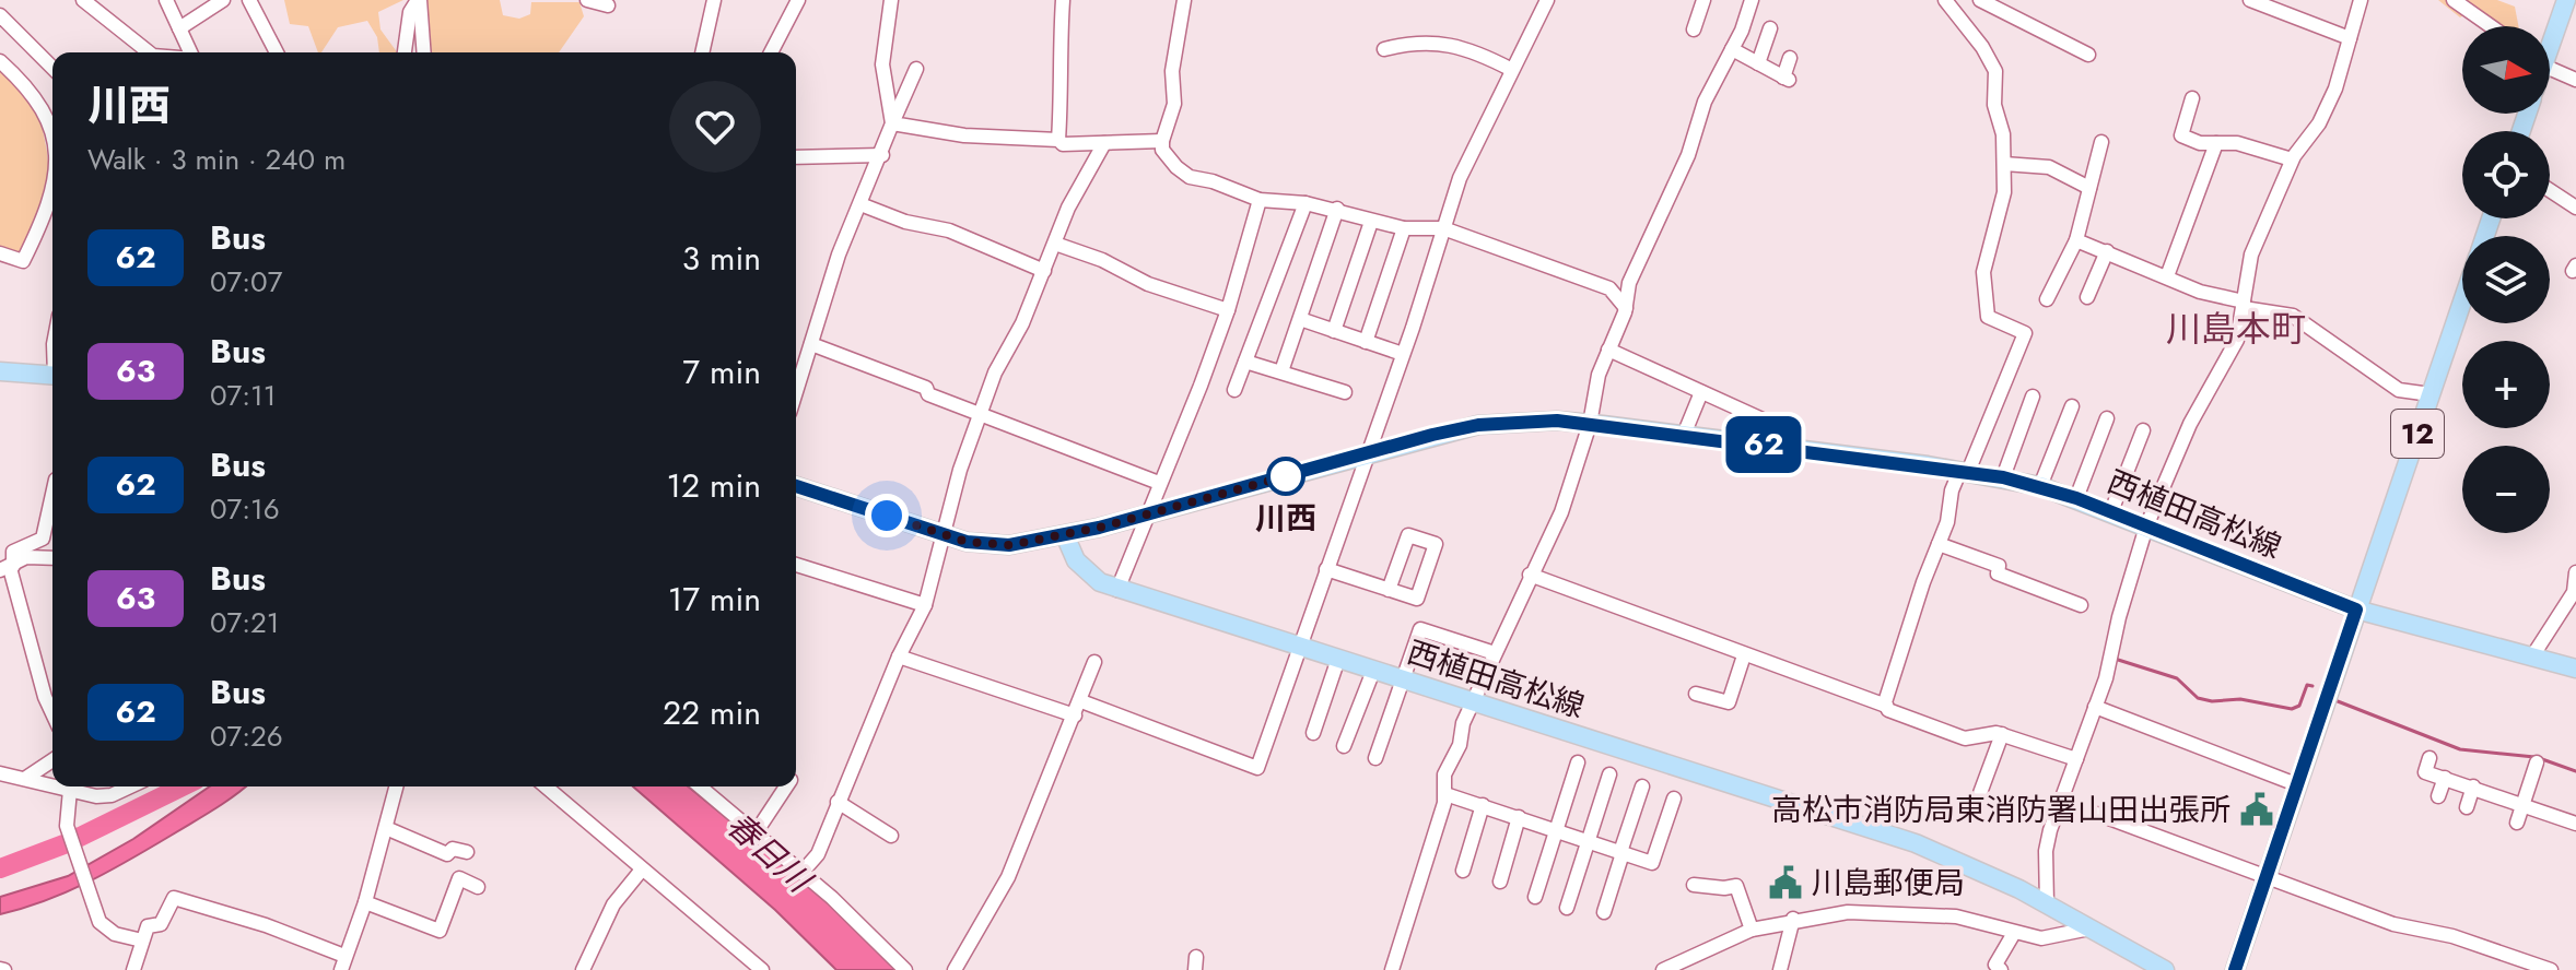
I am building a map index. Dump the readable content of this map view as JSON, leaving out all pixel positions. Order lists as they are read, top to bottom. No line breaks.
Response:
{"streets":{"main road":["12","西植田高松線"]},"crossings":[["12","西植田高松線"]],"districts":["川島本町"],"water":["春日川"],"places":{"other":["川西"],"public building":["高松市消防局東消防署山田出張所","川島郵便局"]},"lines":["bus line 62"],"north":"right","page":{"on_map":"62","map_buttons":["+","−"],"heading":["川西","Walk · 3 min · 240 m"],"list":[{"mark":"62","name":"Bus","note":"07:07","value":"3 min"},{"mark":"63","name":"Bus","note":"07:11","value":"7 min"},{"mark":"62","name":"Bus","note":"07:16","value":"12 min"},{"mark":"63","name":"Bus","note":"07:21","value":"17 min"},{"mark":"62","name":"Bus","note":"07:26","value":"22 min"}]}}
